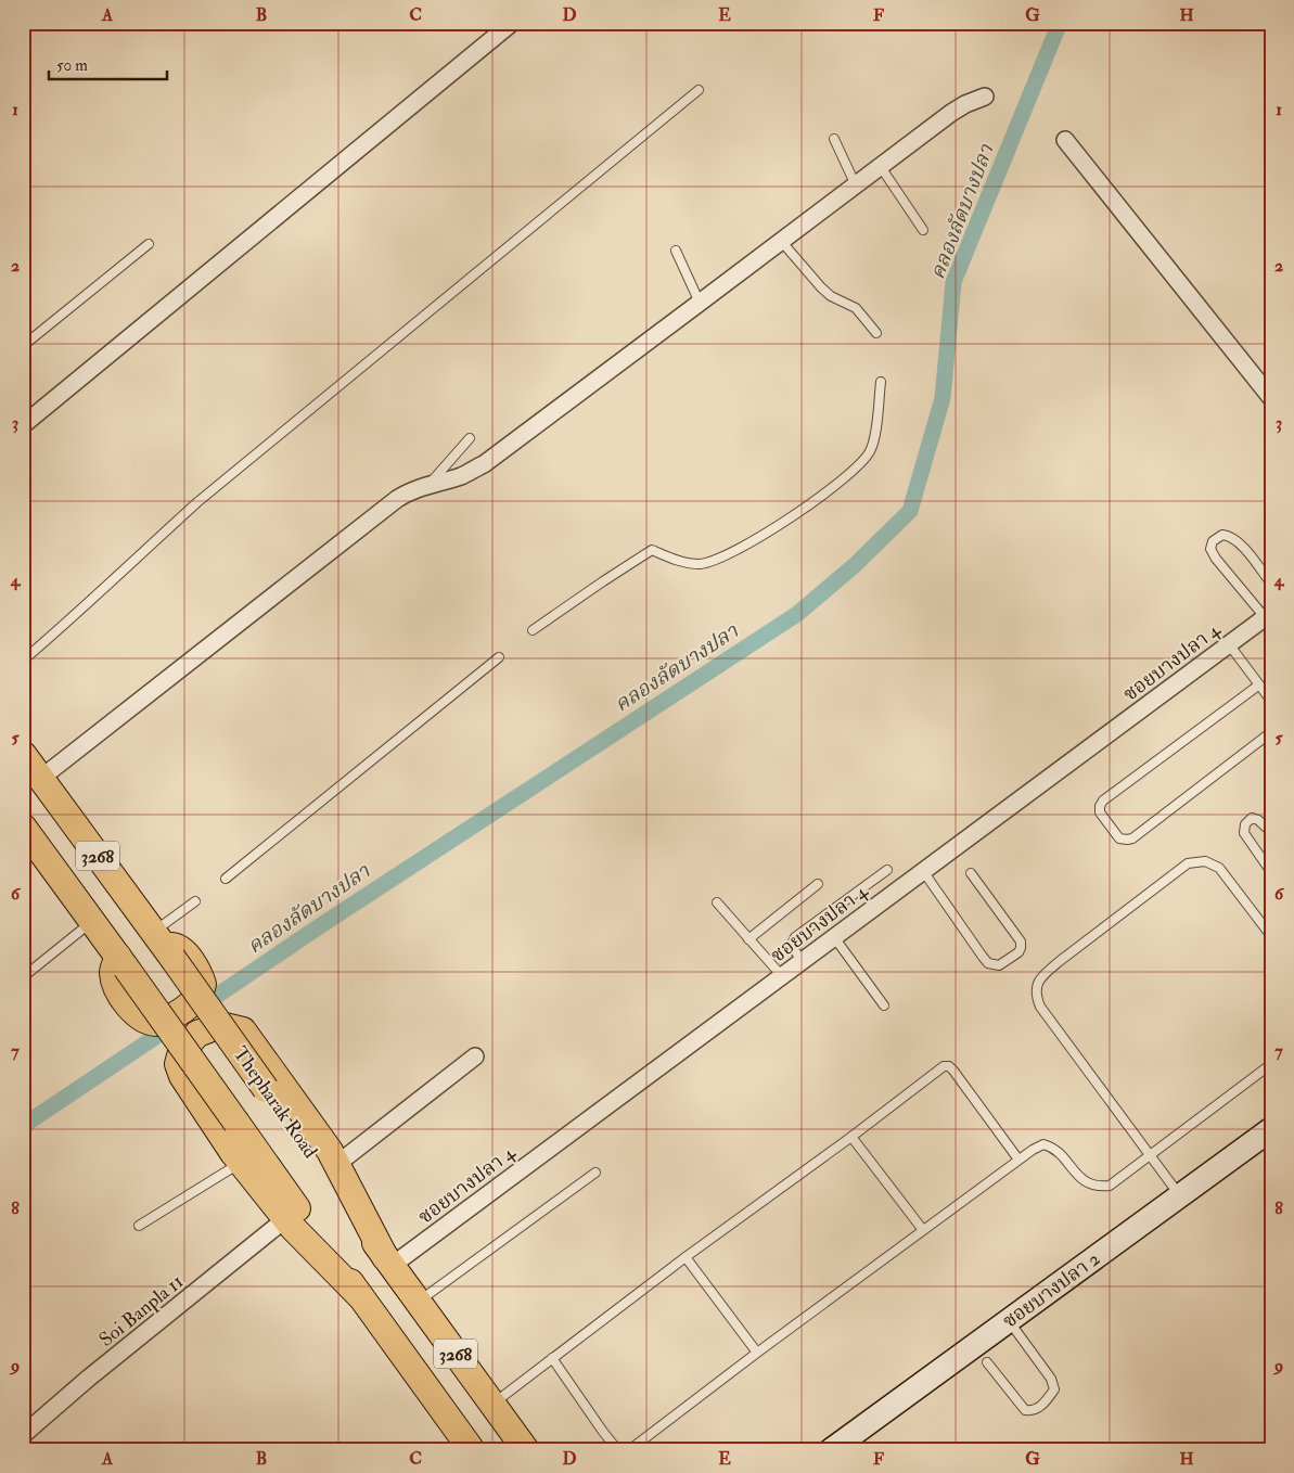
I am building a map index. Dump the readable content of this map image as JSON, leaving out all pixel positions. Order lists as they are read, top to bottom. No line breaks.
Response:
{"streets":{"main road":["3268","Thepharak Road"],"street":["ซอยบางปลา 4","ซอยบางปลา 2","Soi Banpla 11"]},"crossings":[["ซอยบางปลา 4","Thepharak Road"]],"water":["คลองลัดบางปลา"],"scale_bar":"50 m","grid":{"columns":["A","B","C","D","E","F","G","H"],"rows":["1","2","3","4","5","6","7","8","9"]}}
